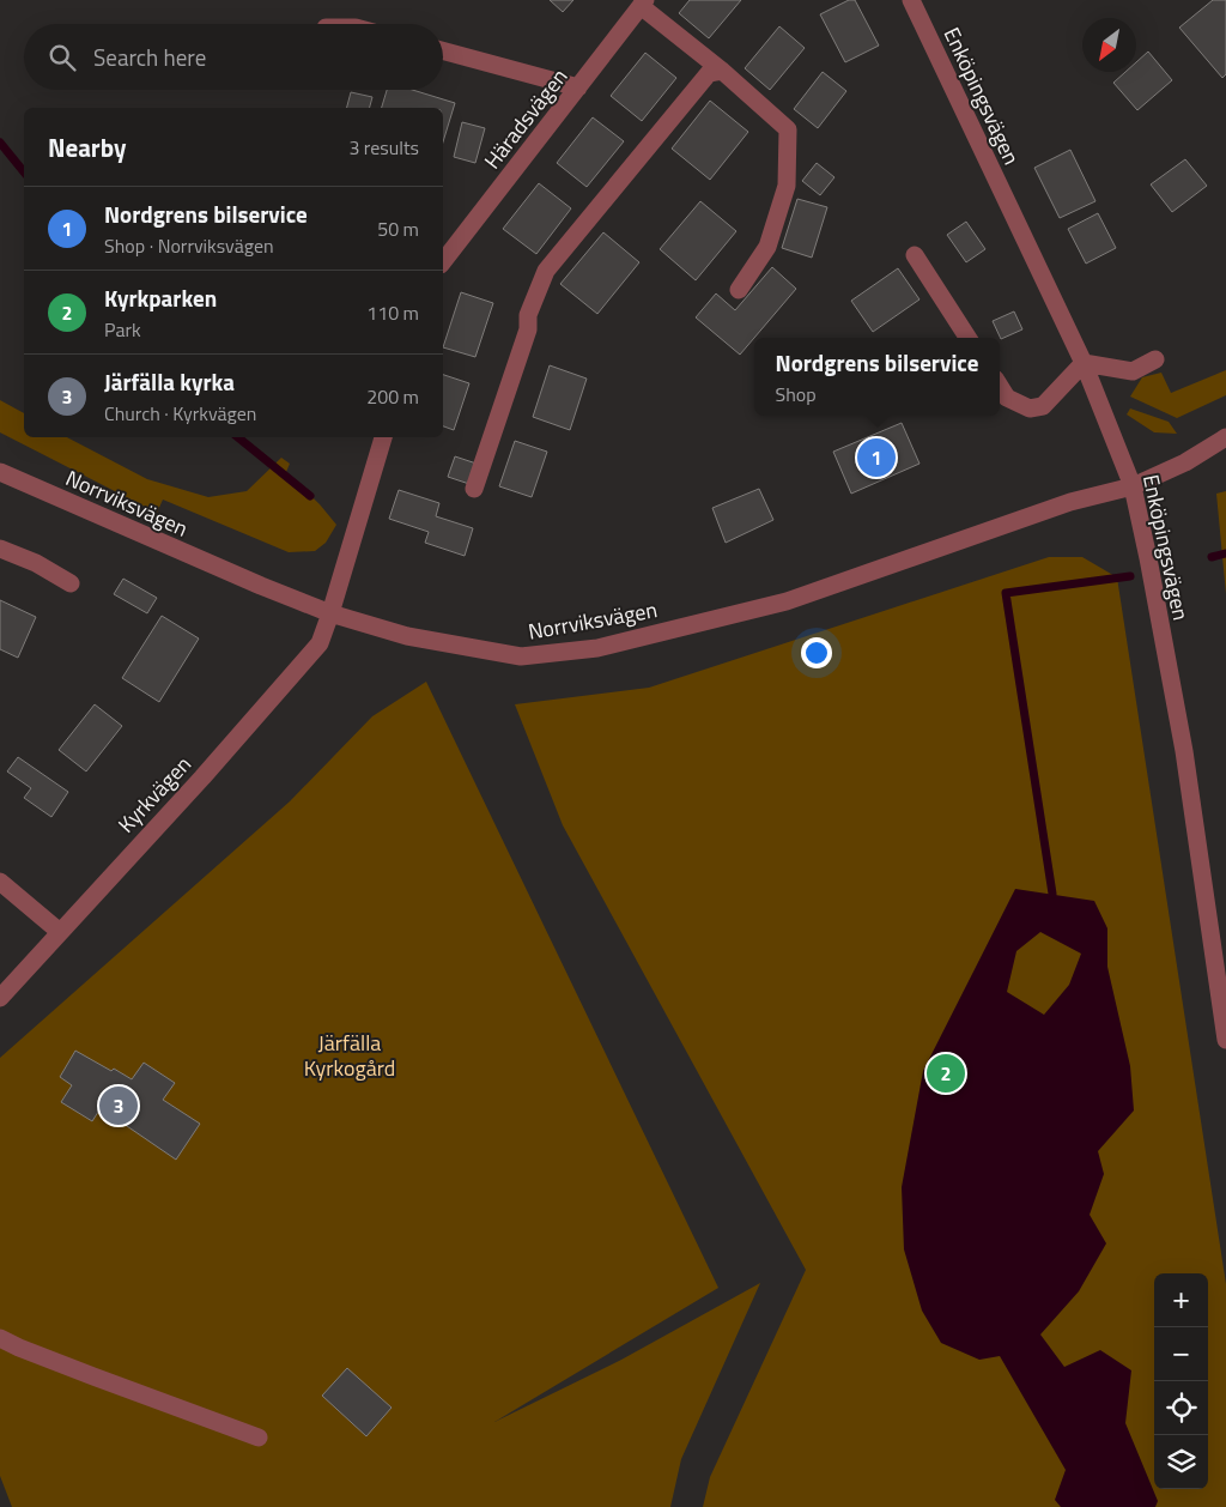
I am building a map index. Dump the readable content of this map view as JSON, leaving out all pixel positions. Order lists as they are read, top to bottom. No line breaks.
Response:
{"streets":{"street":["Enköpingsvägen","Häradsvägen","Norrviksvägen","Kyrkvägen"]},"crossings":[["Enköpingsvägen","Norrviksvägen"],["Norrviksvägen","Kyrkvägen"]],"parks":["Järfälla Kyrkogård"],"north":"bottom left","page":{"search":"Search here","heading":["Nearby","3 results"],"list":[{"mark":"1","name":"Nordgrens bilservice","note":"Shop · Norrviksvägen","value":"50 m"},{"mark":"2","name":"Kyrkparken","note":"Park","value":"110 m"},{"mark":"3","name":"Järfälla kyrka","note":"Church · Kyrkvägen","value":"200 m"}],"popup":["Nordgrens bilservice","Shop"],"pins":["1","2","3"],"map_buttons":["+","−"]}}
